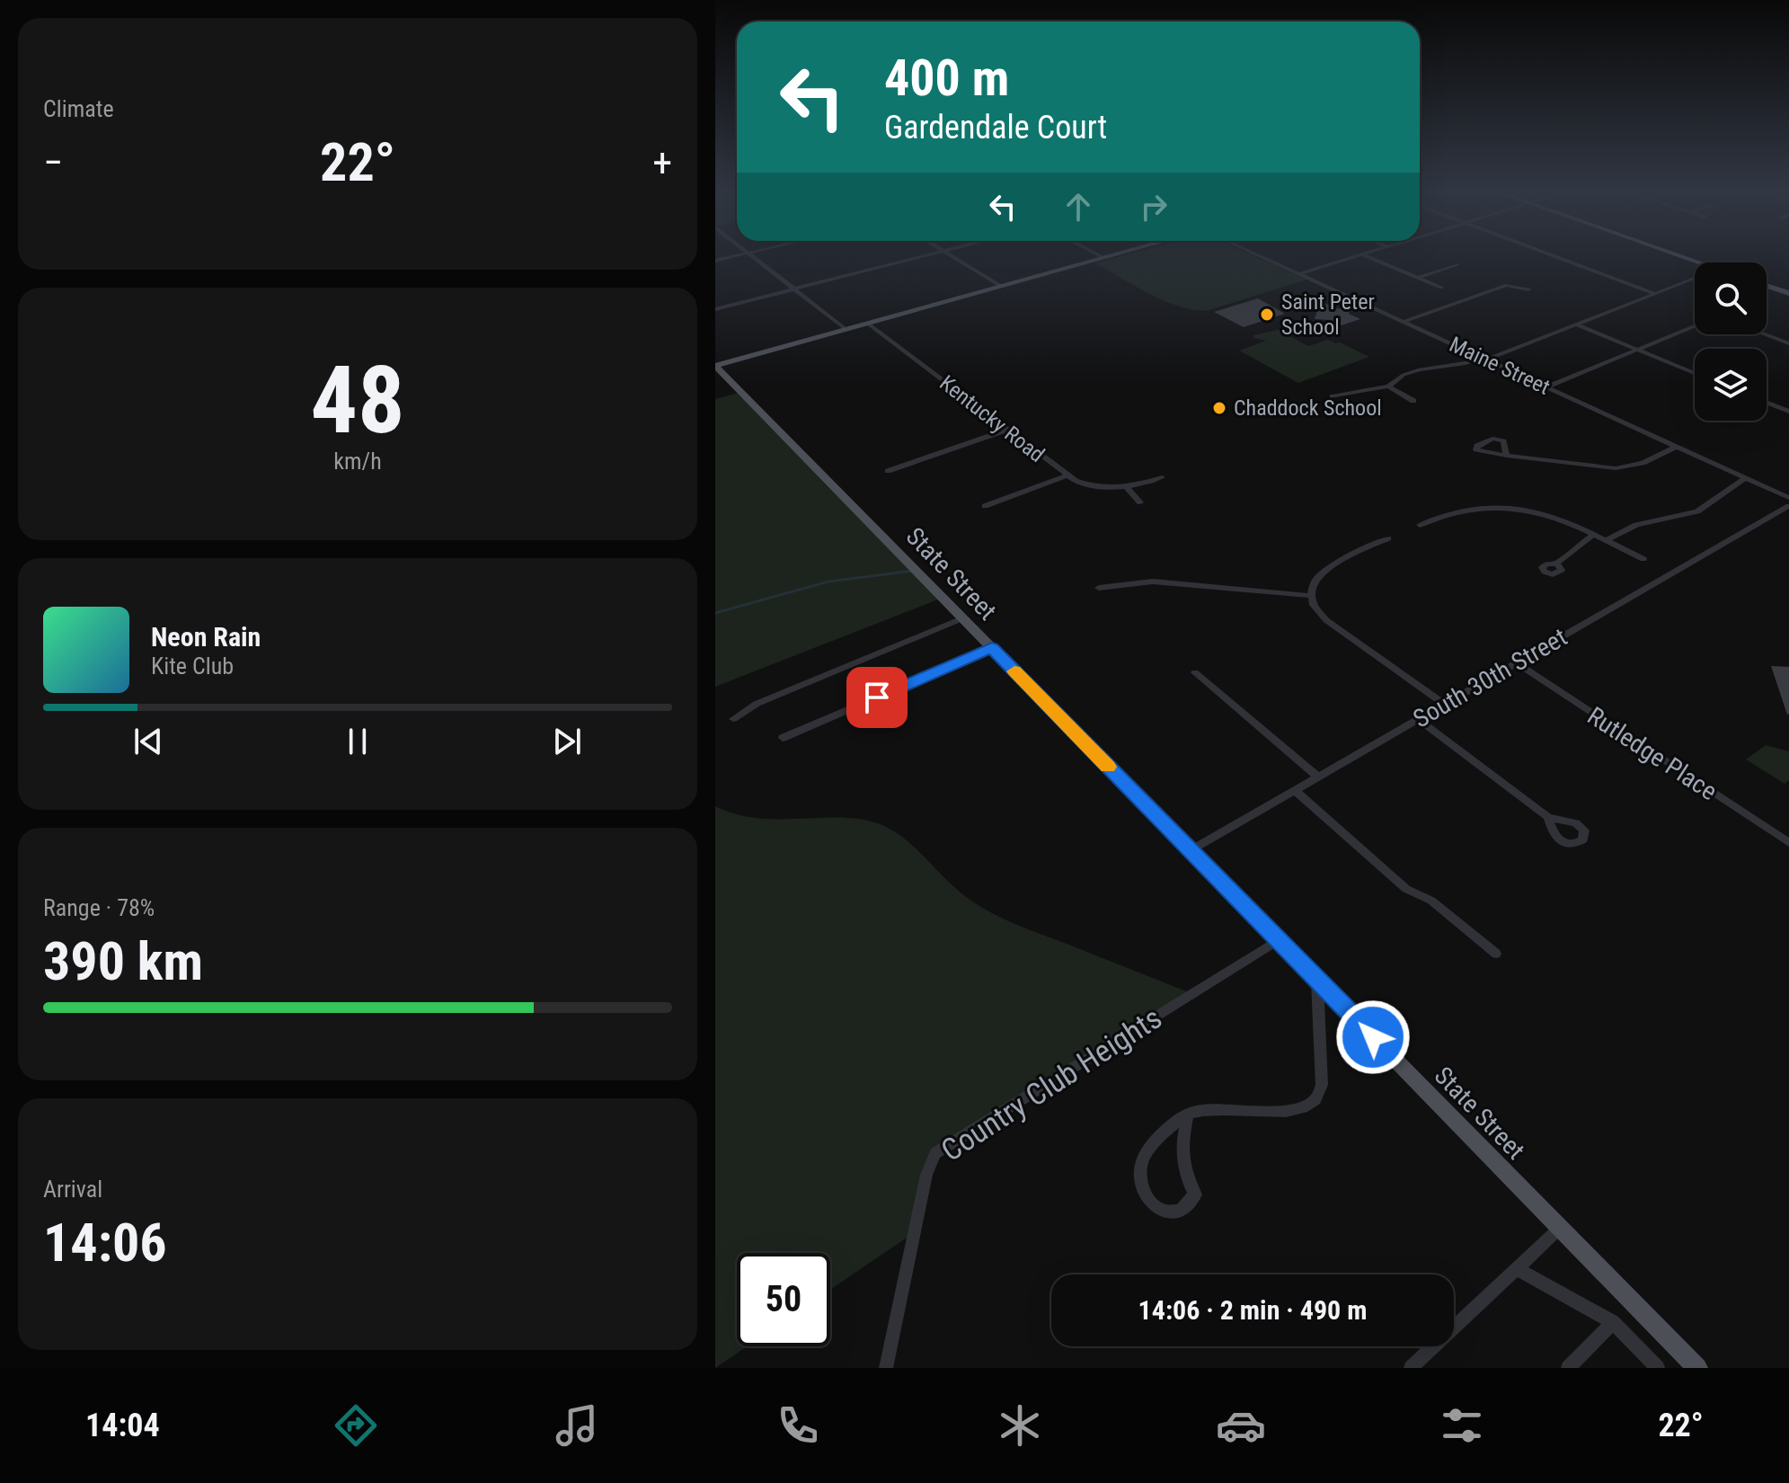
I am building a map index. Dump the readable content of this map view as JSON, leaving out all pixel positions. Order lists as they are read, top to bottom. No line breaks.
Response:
{"streets":{"main road":["State Street"],"street":["Maine Street","Kentucky Road","South 30th Street","Rutledge Place","Country Club Heights"]},"crossings":[["State Street","South 30th Street"],["State Street","Country Club Heights"],["South 30th Street","Rutledge Place"]],"places":["Saint Peter School","Chaddock School"],"page":{"tile":["Climate",["48","km/h"],["Range · 78%","390 km"],["Arrival","14:06"]],"turn":["400 m","Gardendale Court"],"heat":["−","22°","+"],"song":["Neon Rain","Kite Club"],"limit":"50","trip":"14:06 · 2 min · 490 m","tabs":["14:04","22°"]}}
